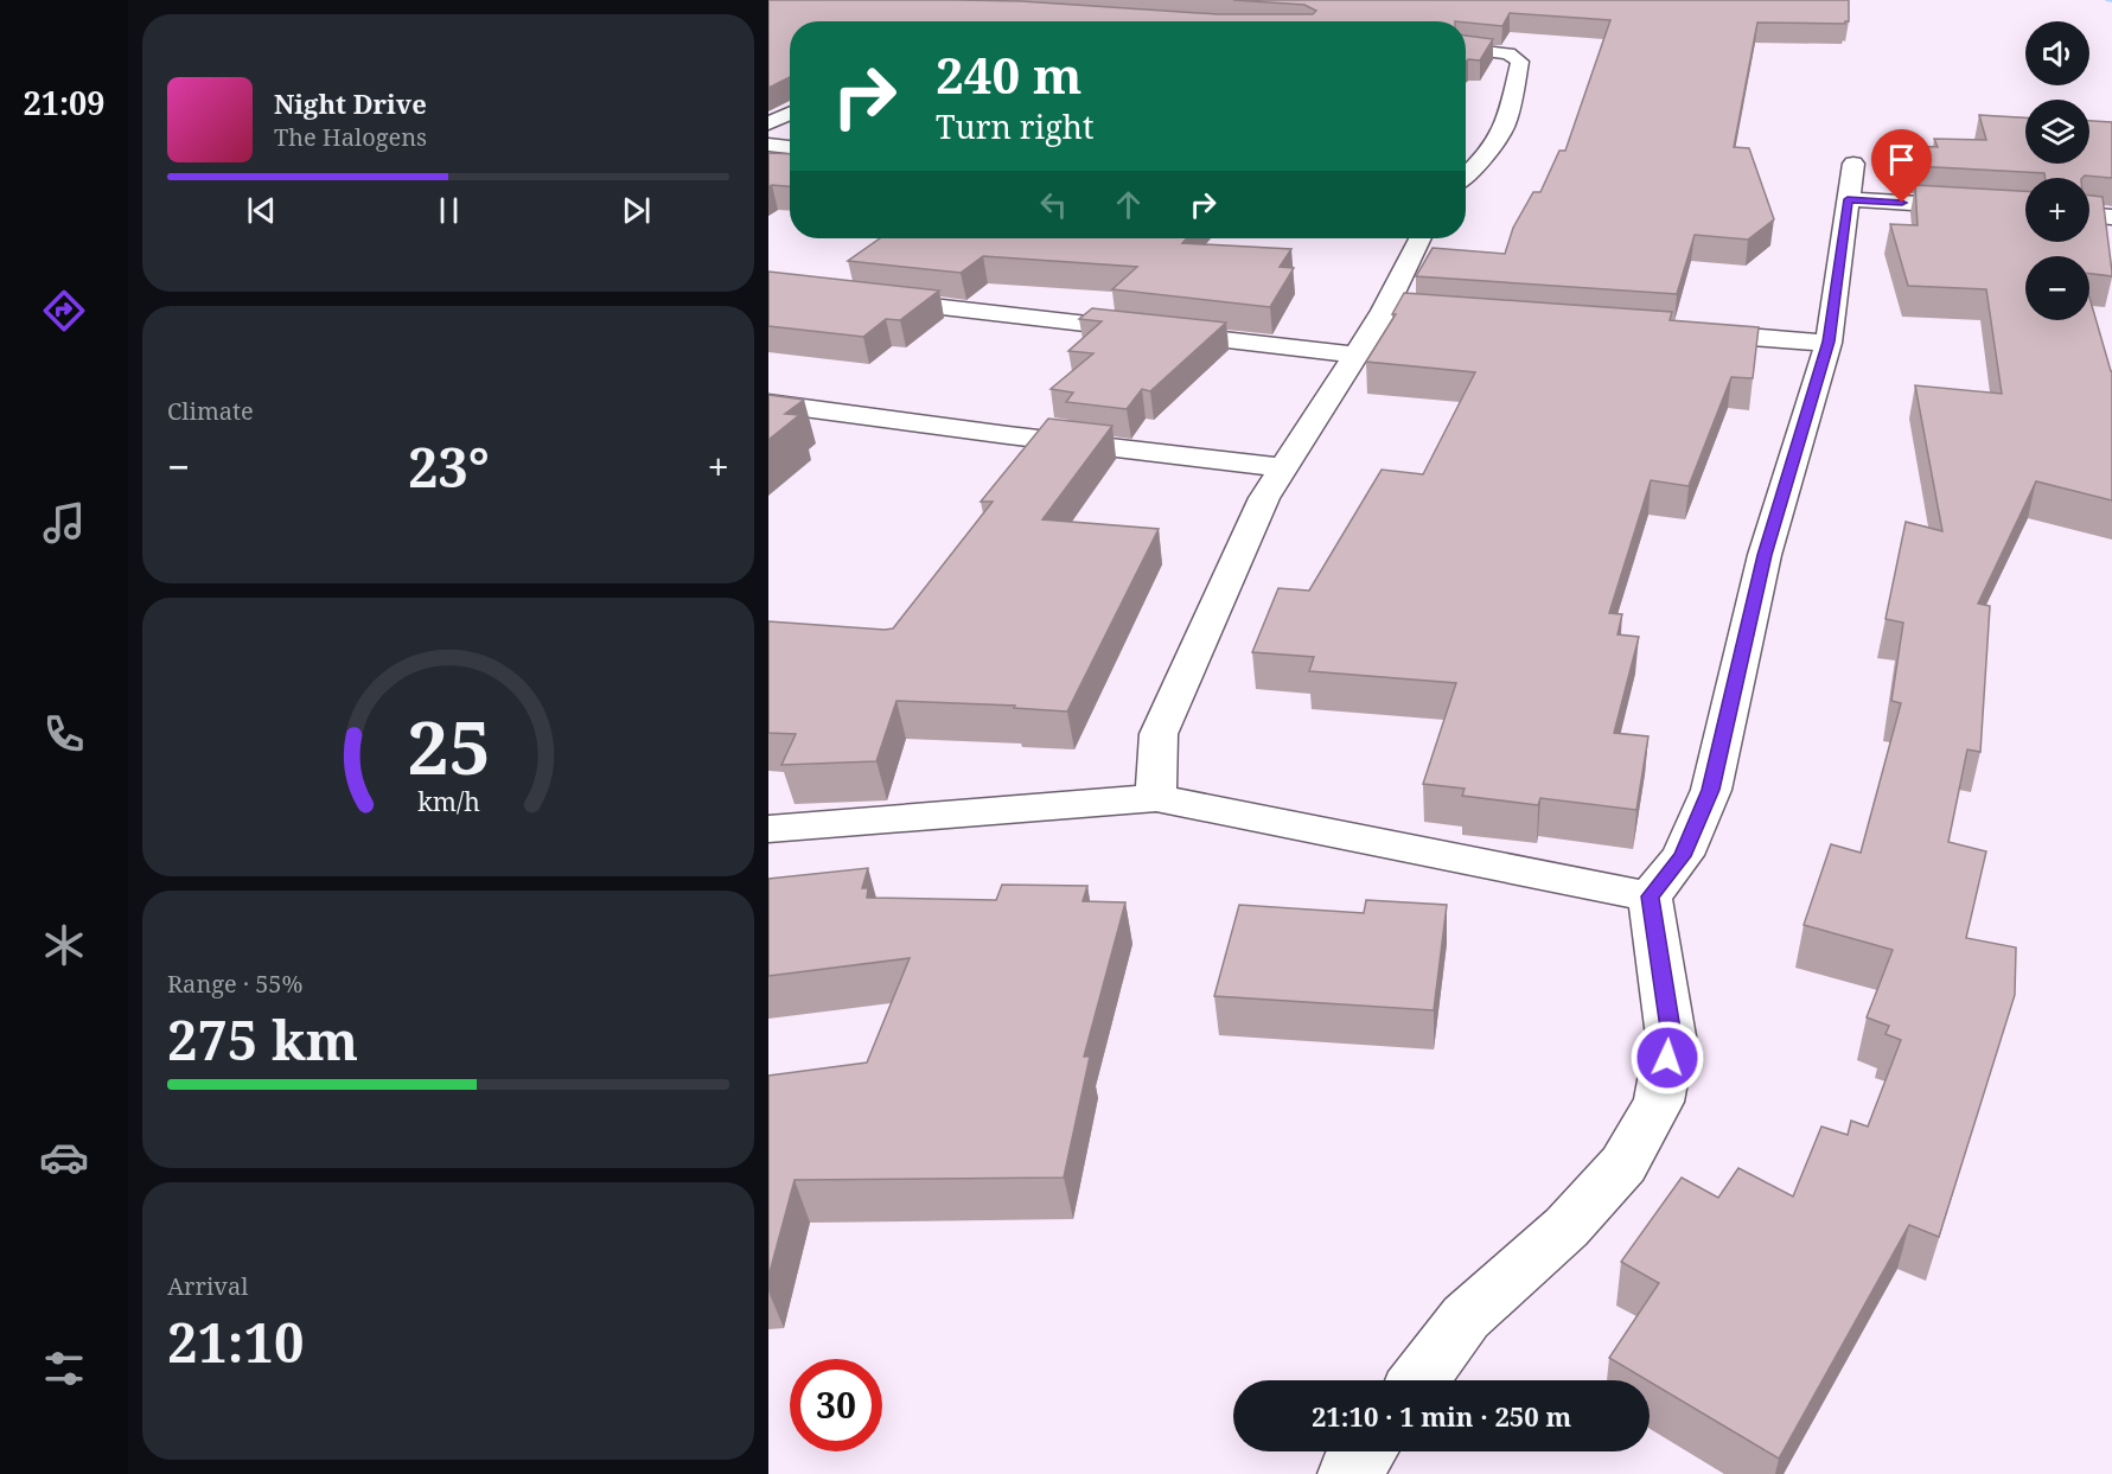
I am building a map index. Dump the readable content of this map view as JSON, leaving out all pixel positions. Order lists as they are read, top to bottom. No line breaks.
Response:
{"page":{"tabs":"21:09","map_buttons":["+","−"],"turn":["240 m","Turn right"],"song":["Night Drive","The Halogens"],"tile":["Climate",["Range · 55%","275 km"],["Arrival","21:10"]],"heat":["−","23°","+"],"limit":"30","trip":"21:10 · 1 min · 250 m","gauge":["25","km/h"]}}
